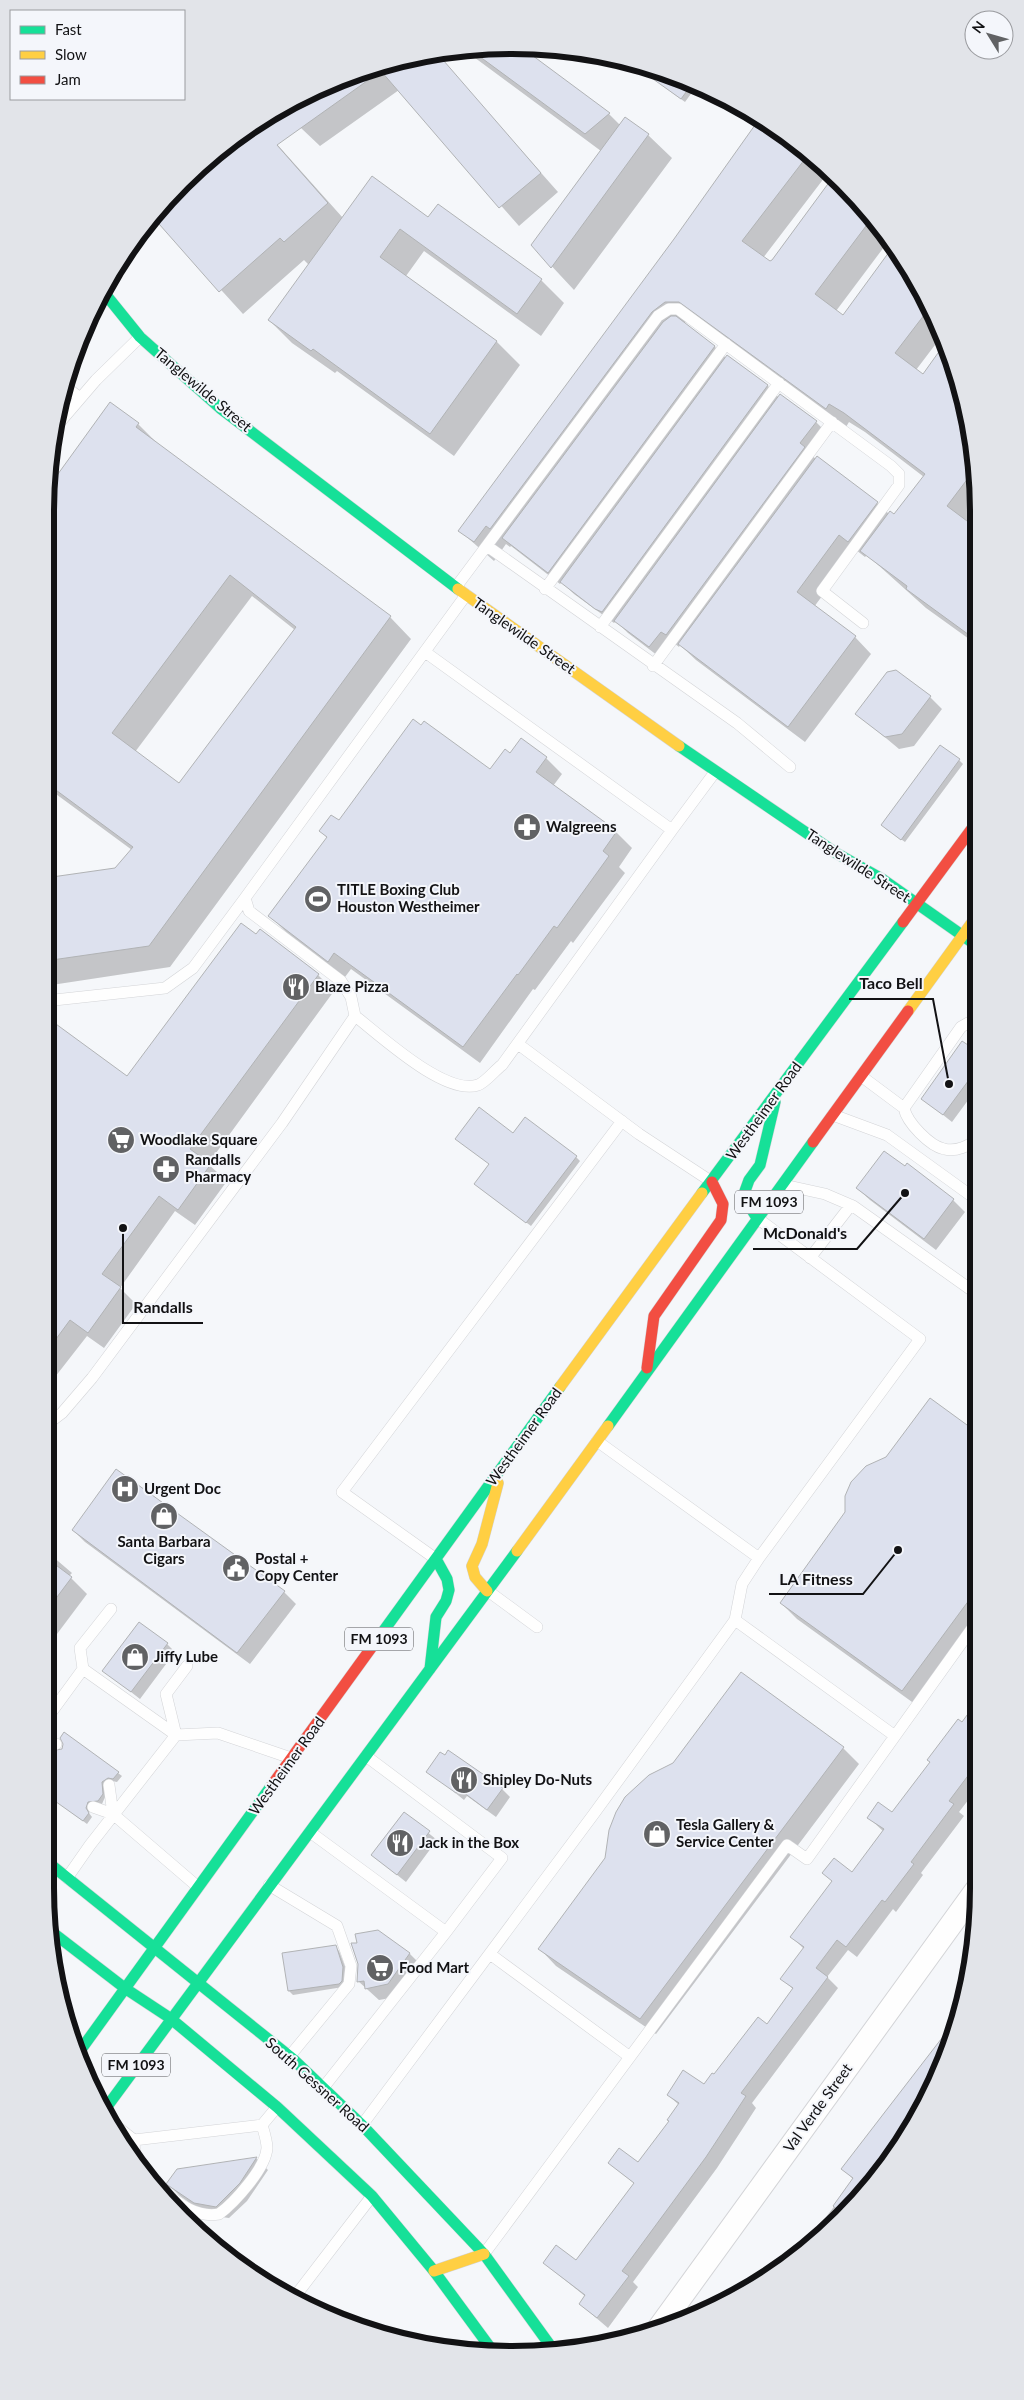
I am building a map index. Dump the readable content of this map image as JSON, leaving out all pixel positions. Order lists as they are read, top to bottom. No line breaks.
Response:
{"streets":{"main road":["Tanglewilde Street","Westheimer Road","FM 1093","South Gessner Road"],"street":["Val Verde Street"]},"crossings":[["Tanglewilde Street","Westheimer Road"],["Tanglewilde Street","FM 1093"],["Westheimer Road","South Gessner Road"],["FM 1093","South Gessner Road"]],"places":{"pharmacy":["Walgreens","Randalls Pharmacy"],"sports":["TITLE Boxing Club Houston Westheimer"],"restaurant":["Blaze Pizza","Shipley Do-Nuts","Jack in the Box"],"other":["Taco Bell","McDonald's","Randalls","LA Fitness"],"supermarket":["Woodlake Square","Food Mart"],"hospital":["Urgent Doc"],"shop":["Santa Barbara Cigars","Jiffy Lube","Tesla Gallery & Service Center"],"public building":["Postal + Copy Center"]},"legend":["Fast","Slow","Jam"],"north":"top left"}
